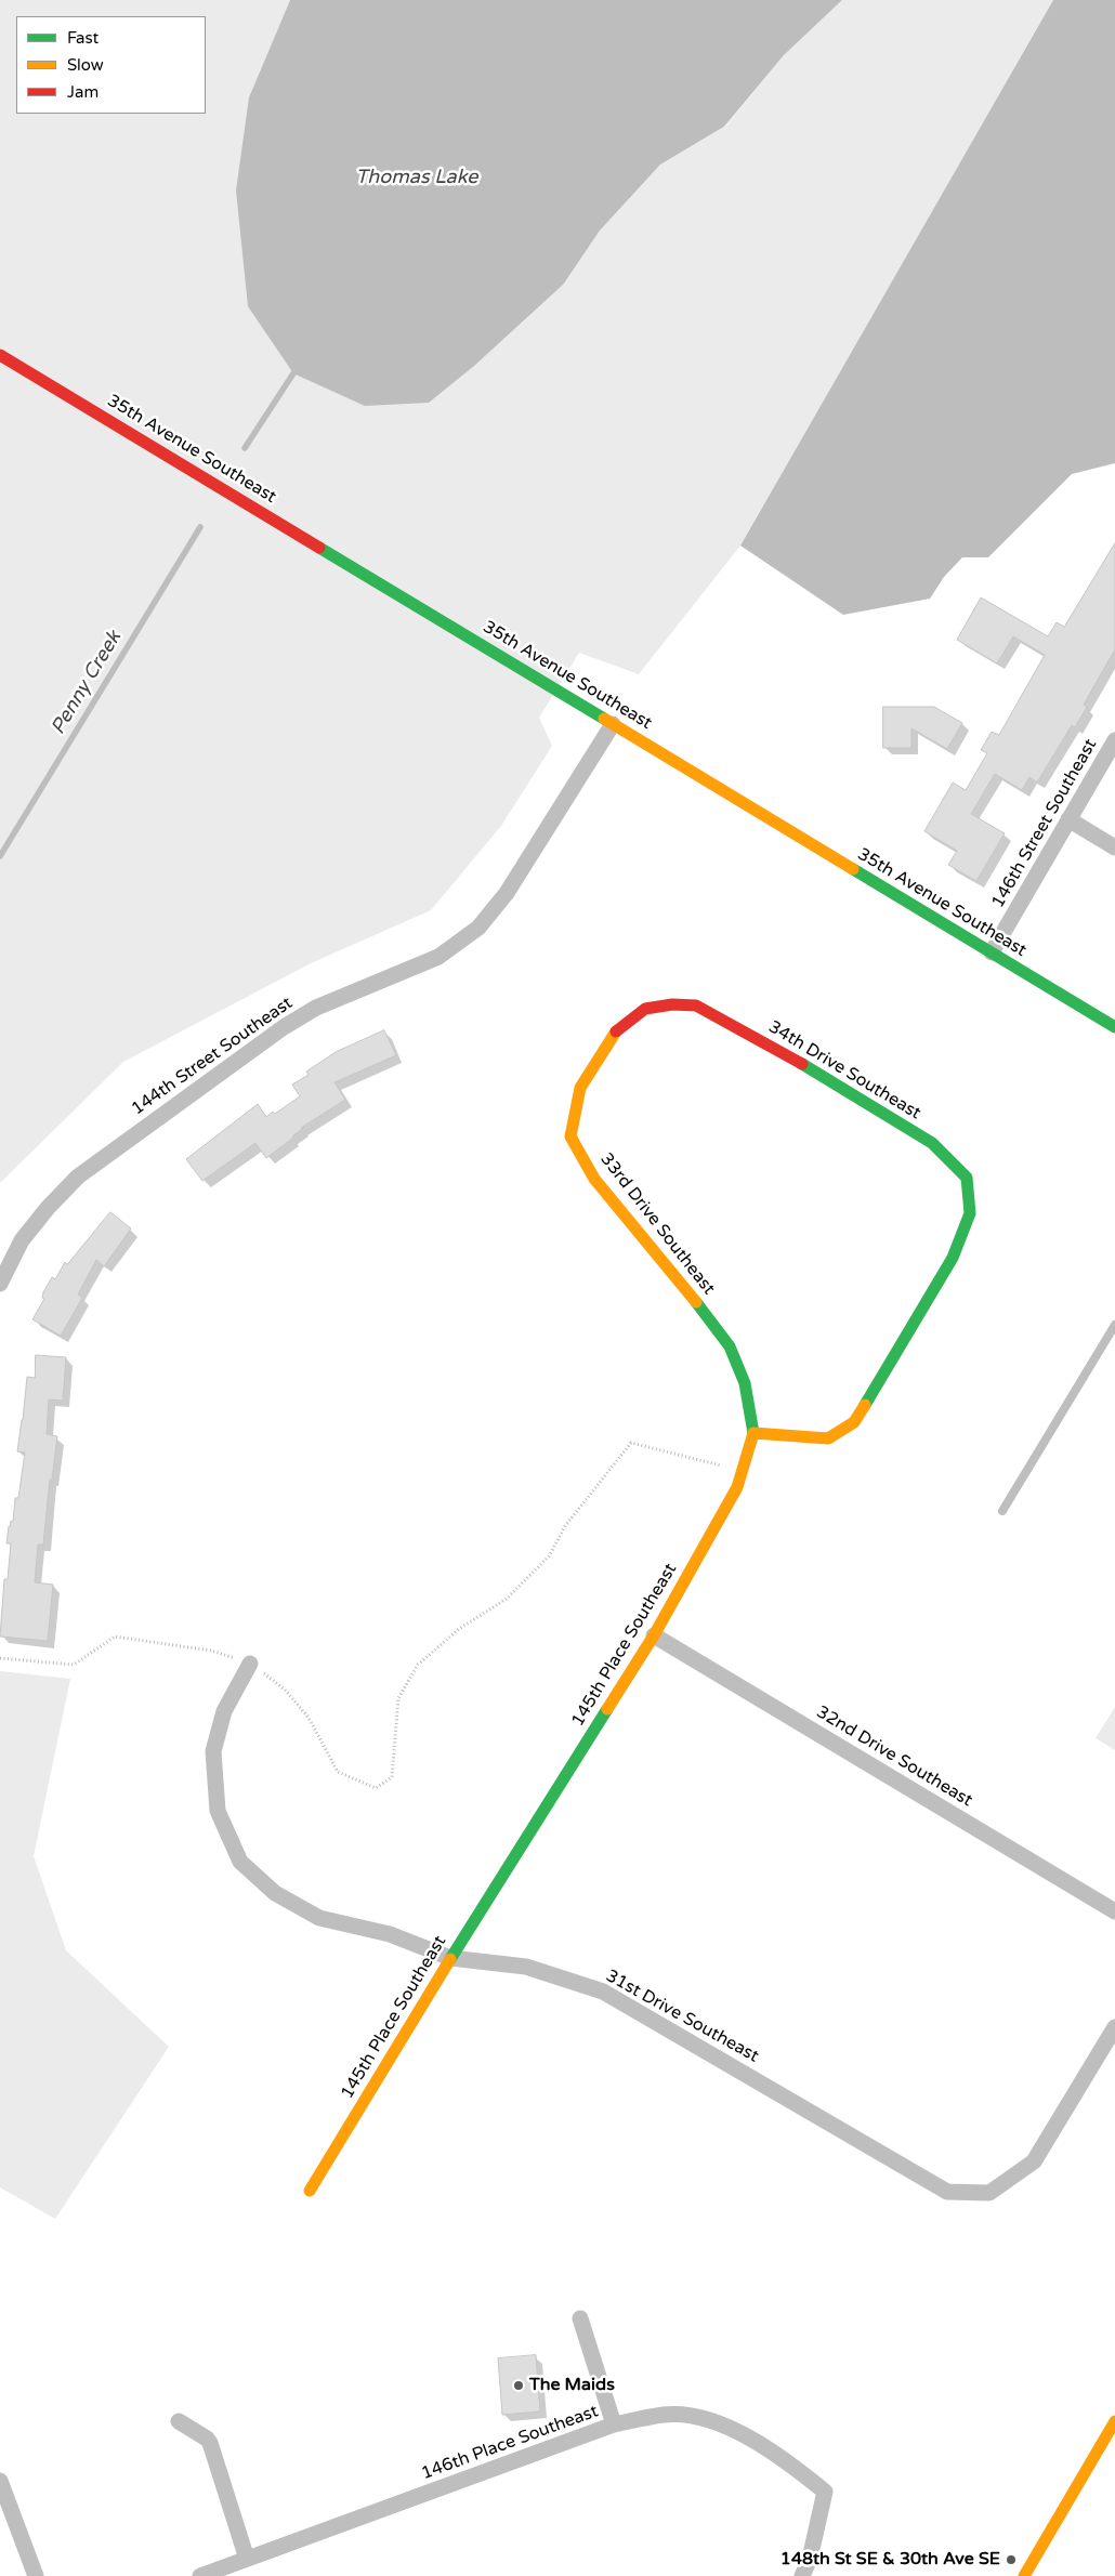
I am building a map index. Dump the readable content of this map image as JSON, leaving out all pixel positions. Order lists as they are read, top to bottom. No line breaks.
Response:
{"streets":{"street":["35th Avenue Southeast","146th Street Southeast","144th Street Southeast","34th Drive Southeast","33rd Drive Southeast","145th Place Southeast","32nd Drive Southeast","31st Drive Southeast","146th Place Southeast"]},"crossings":[["35th Avenue Southeast","146th Street Southeast"],["35th Avenue Southeast","144th Street Southeast"],["34th Drive Southeast","33rd Drive Southeast"],["34th Drive Southeast","145th Place Southeast"],["33rd Drive Southeast","145th Place Southeast"],["145th Place Southeast","32nd Drive Southeast"],["145th Place Southeast","31st Drive Southeast"]],"water":["Thomas Lake","Penny Creek"],"places":["The Maids","148th St SE & 30th Ave SE"],"legend":["Fast","Slow","Jam"]}
